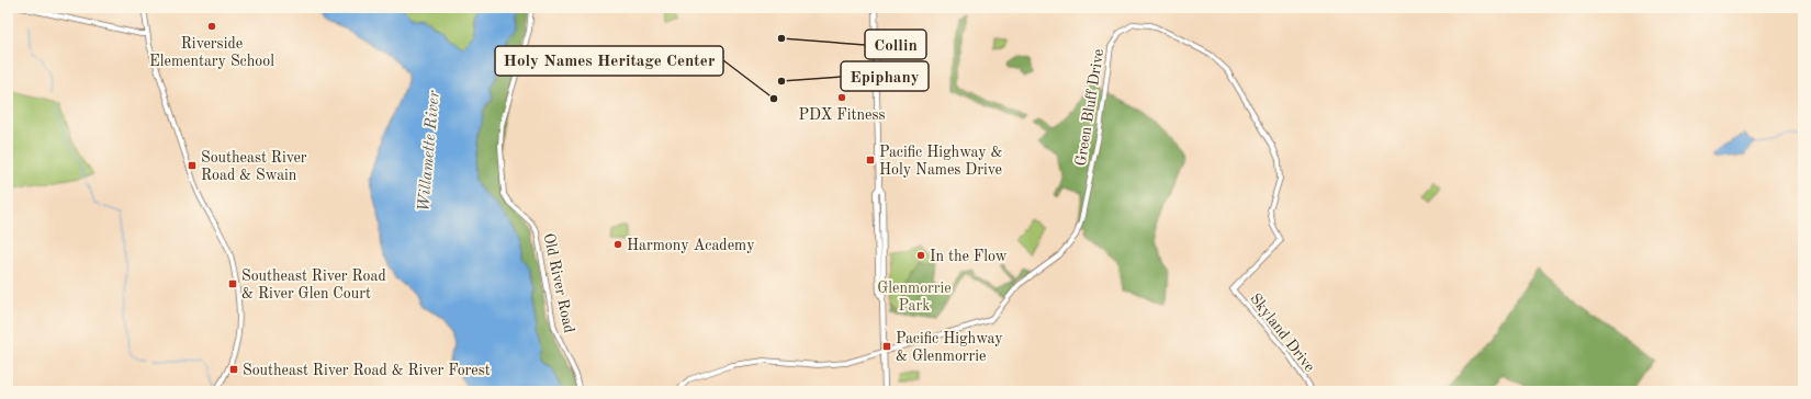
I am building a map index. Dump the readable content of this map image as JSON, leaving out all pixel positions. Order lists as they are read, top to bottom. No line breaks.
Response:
{"streets":{"street":["Green Bluff Drive","Old River Road","Skyland Drive"]},"crossings":[["Green Bluff Drive","Skyland Drive"]],"water":["Willamette River"],"parks":["Glenmorrie Park"],"places":{"other":["Riverside Elementary School","Collin","Epiphany","PDX Fitness","Holy Names Heritage Center","Harmony Academy","In the Flow"],"transit":["Pacific Highway & Holy Names Drive","Southeast River Road & Swain","Southeast River Road & River Glen Court","Pacific Highway & Glenmorrie","Southeast River Road & River Forest"]}}
